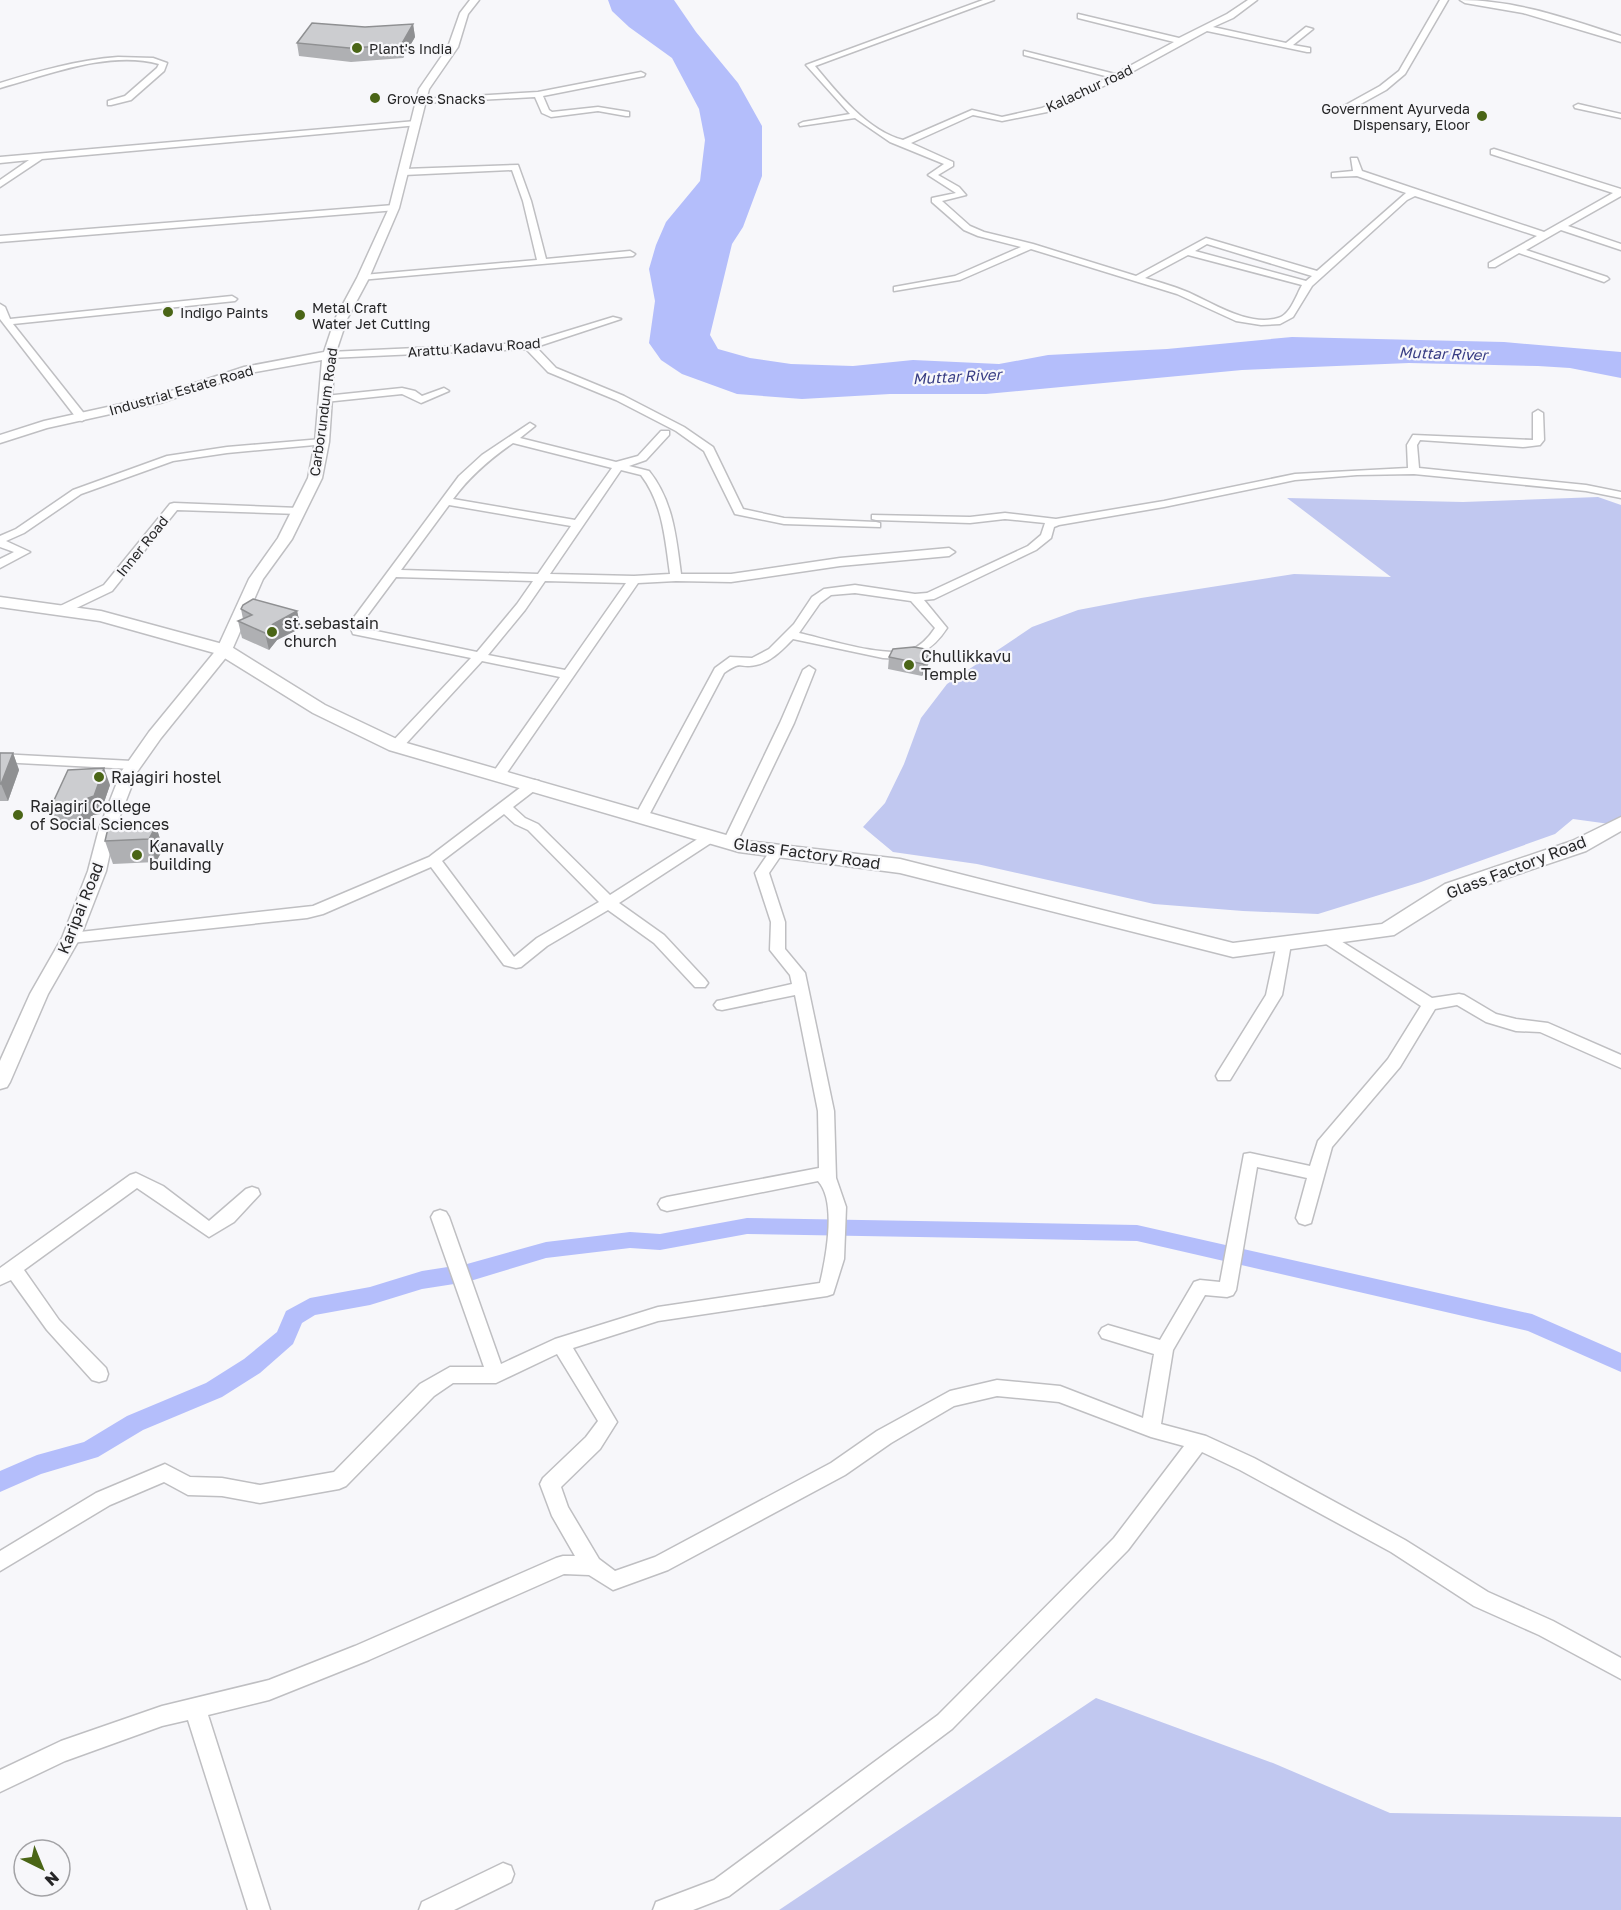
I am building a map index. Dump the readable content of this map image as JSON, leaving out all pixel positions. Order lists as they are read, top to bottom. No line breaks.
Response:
{"streets":{"main road":["Glass Factory Road"],"street":["Kalachur road","Arattu Kadavu Road","Industrial Estate Road","Carborundum Road","Inner Road","Karipai Road"]},"crossings":[["Arattu Kadavu Road","Industrial Estate Road"],["Arattu Kadavu Road","Carborundum Road"],["Industrial Estate Road","Carborundum Road"],["Carborundum Road","Inner Road"],["Carborundum Road","Glass Factory Road"],["Carborundum Road","Karipai Road"],["Inner Road","Glass Factory Road"],["Glass Factory Road","Karipai Road"]],"water":["Muttar River"],"places":["Plant's India","Groves Snacks","Government Ayurveda Dispensary, Eloor","Indigo Paints","Metal Craft Water Jet Cutting","st.sebastain church","Chullikkavu Temple","Rajagiri hostel","Rajagiri College of Social Sciences","Kanavally building"],"north":"bottom right"}
